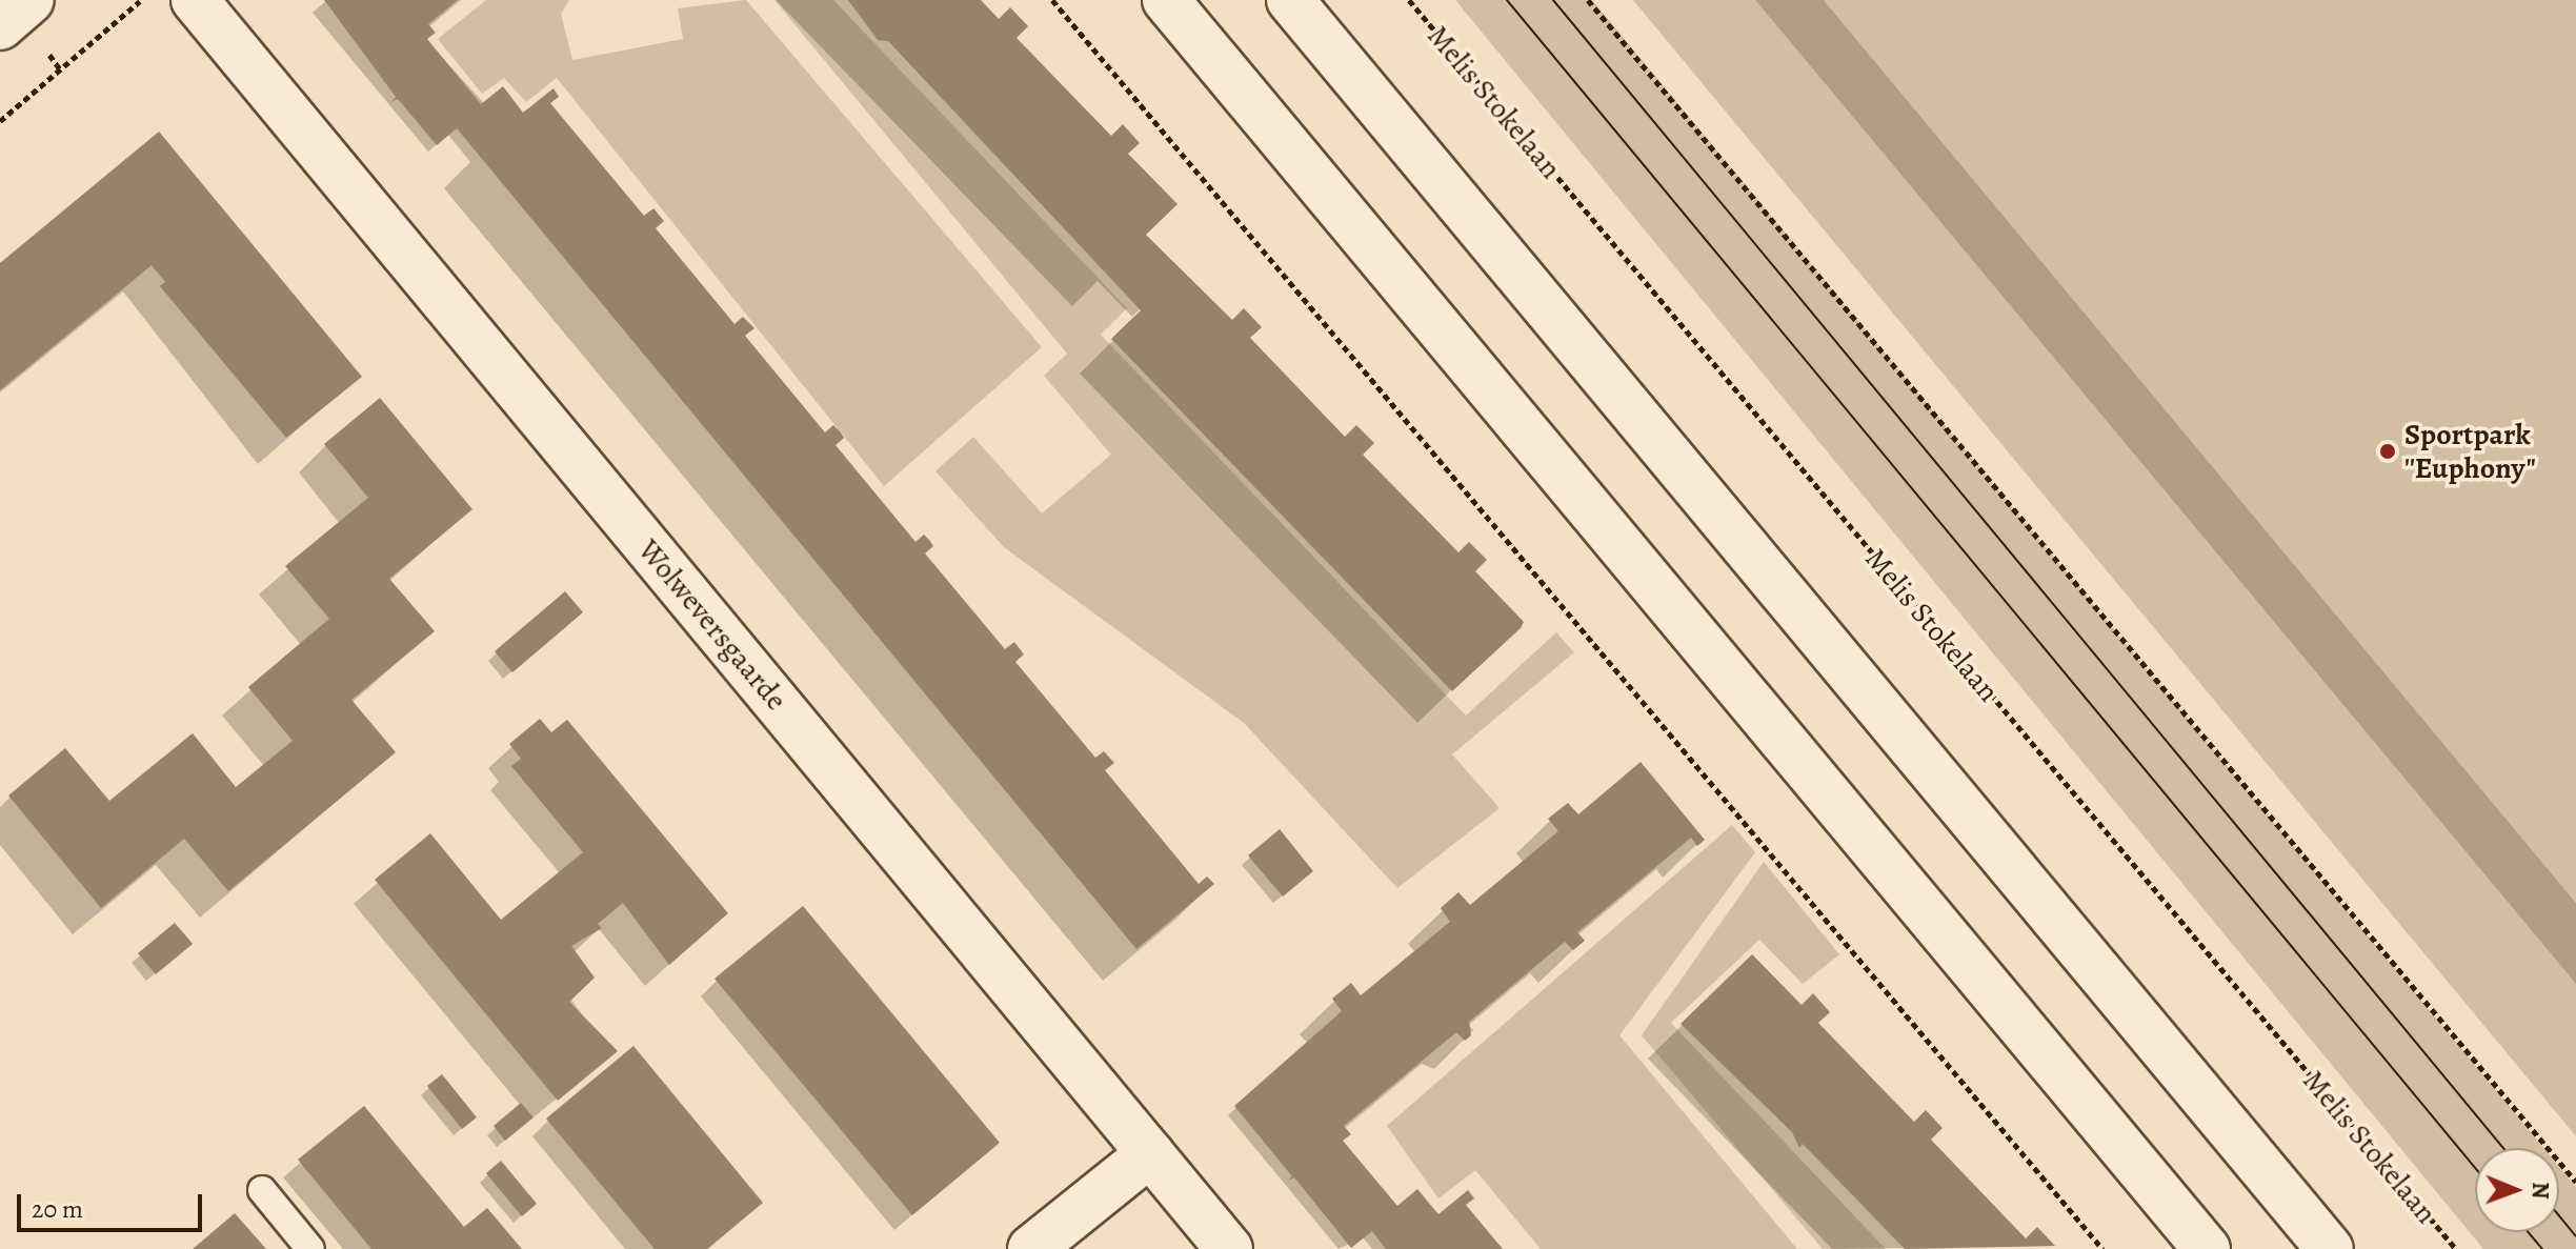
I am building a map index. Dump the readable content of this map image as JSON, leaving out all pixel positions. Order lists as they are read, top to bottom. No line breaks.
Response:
{"streets":{"street":["Wolweversgaarde"],"path":["Melis Stokelaan"]},"places":["Sportpark ''Euphony\""],"scale_bar":"20 m","north":"right"}
